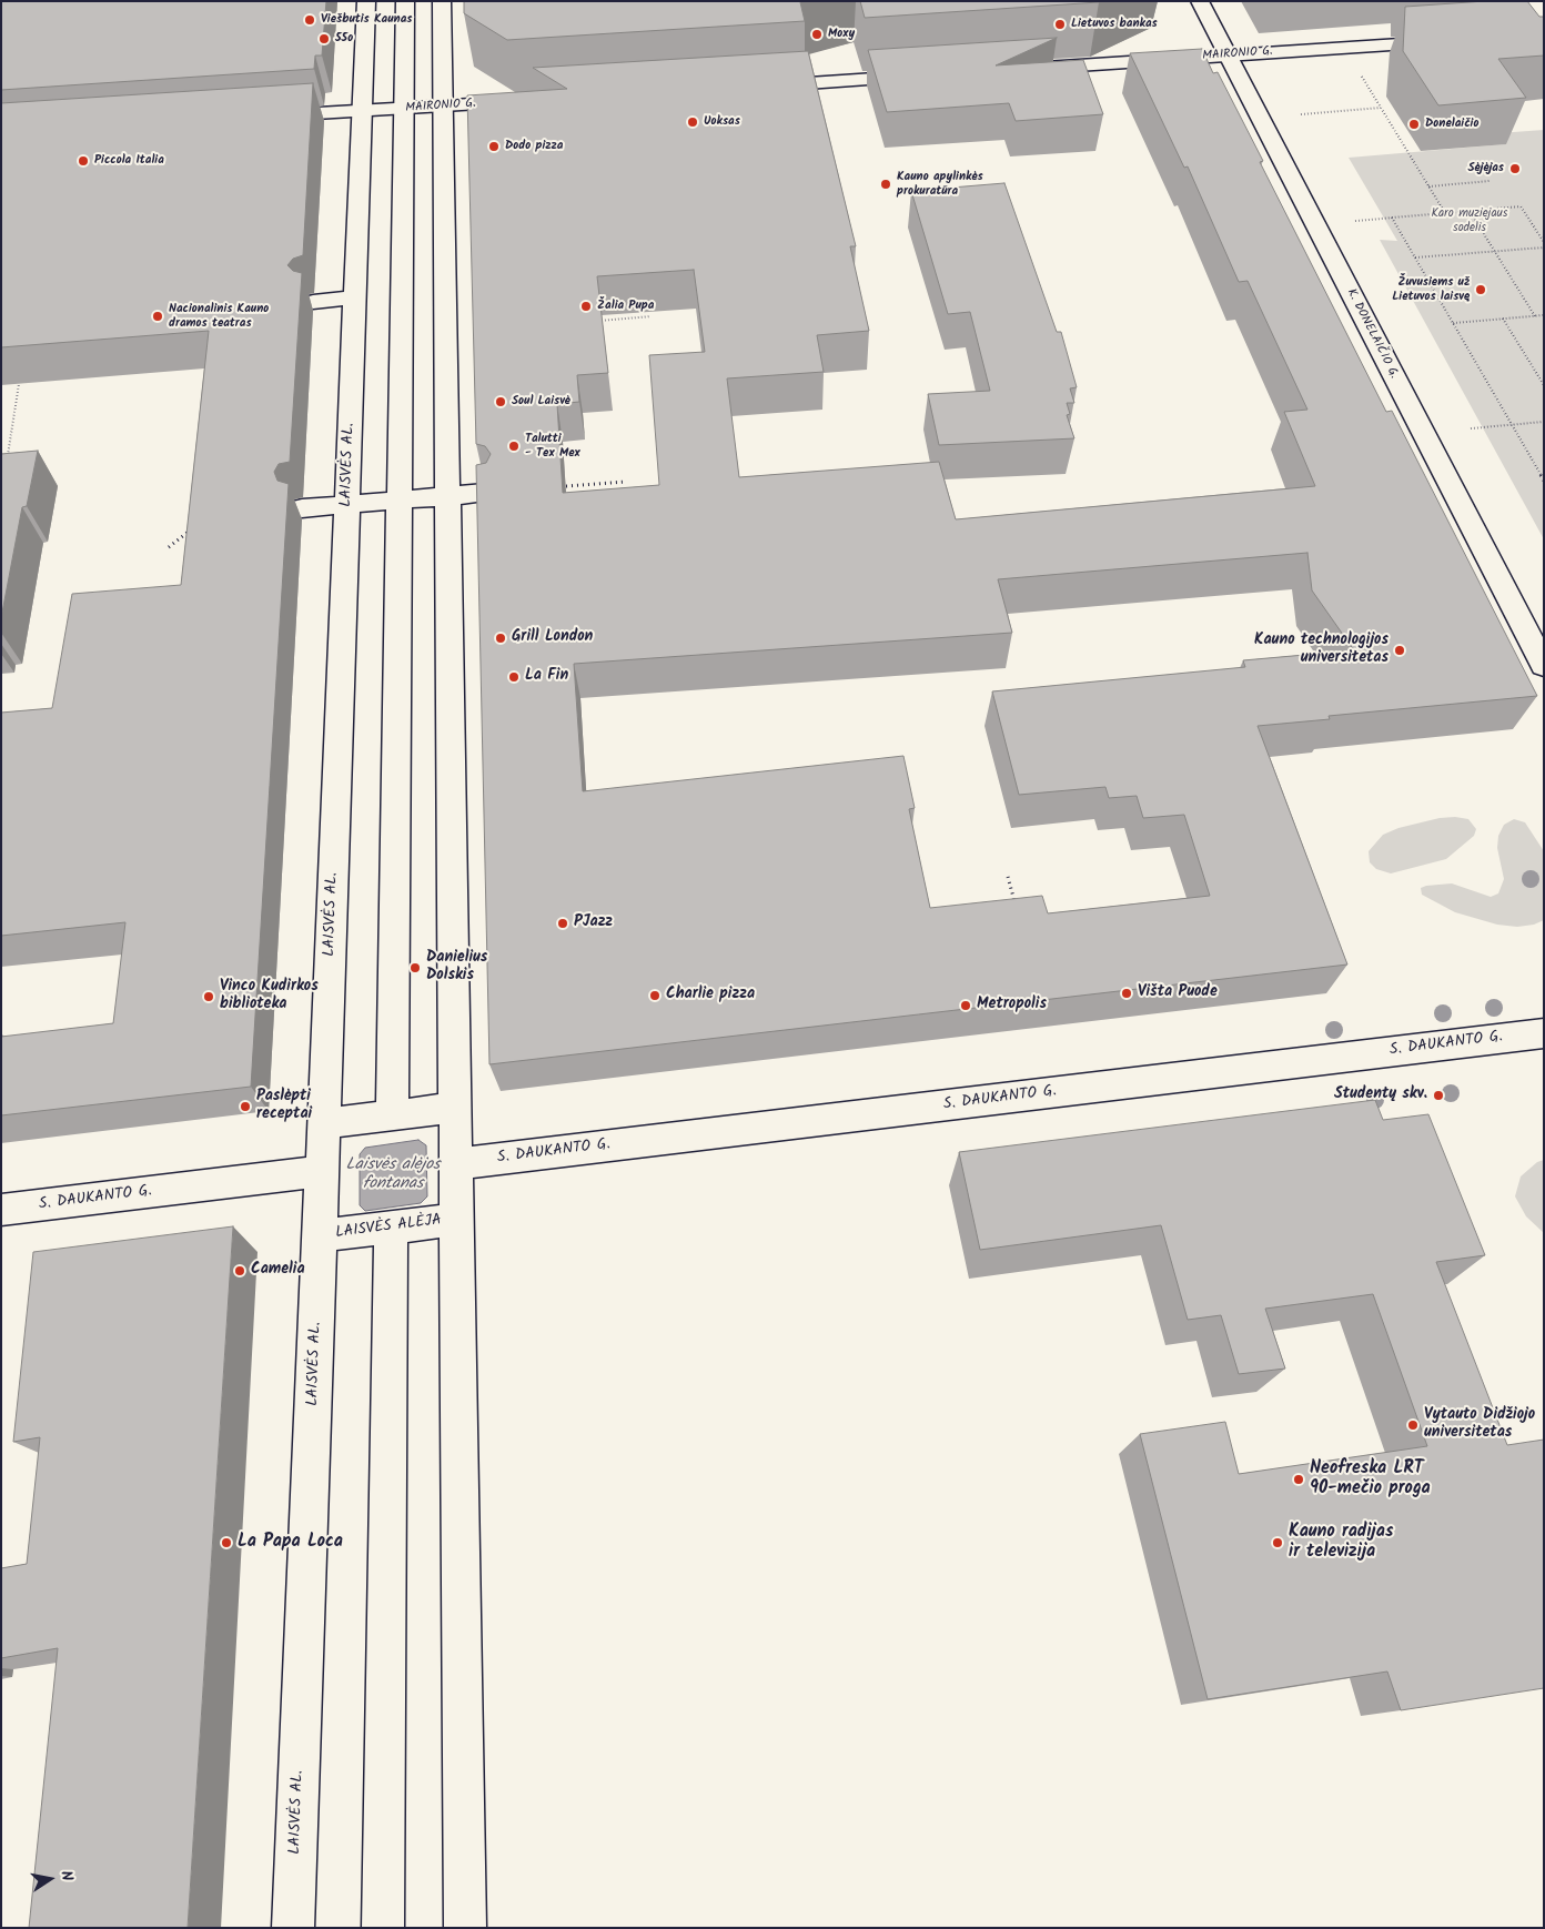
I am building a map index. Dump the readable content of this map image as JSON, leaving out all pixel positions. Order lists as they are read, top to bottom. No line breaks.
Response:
{"streets":{"street":["MAIRONIO G.","K. DONELAIČIO G.","LAISVĖS AL.","S. DAUKANTO G.","LAISVĖS ALĖJA"]},"crossings":[["MAIRONIO G.","K. DONELAIČIO G."],["MAIRONIO G.","LAISVĖS AL."],["LAISVĖS AL.","S. DAUKANTO G."],["LAISVĖS AL.","LAISVĖS ALĖJA"]],"water":["Laisvės alėjos fontanas"],"parks":["Karo muziejaus sodelis"],"places":["Viešbutis Kaunas","Lietuvos bankas","Moxy","55o","Uoksas","Donelaičio","Dodo pizza","Piccola Italia","Sėjėjas","Kauno apylinkės prokuratūra","Žuvusiems už Lietuvos laisvę","Žalia Pupa","Nacionalinis Kauno dramos teatras","Soul Laisvė","Talutti - Tex Mex","Grill London","Kauno technologijos universitetas","La Fin","PJazz","Danielius Dolskis","Višta Puode","Charlie pizza","Vinco Kudirkos biblioteka","Metropolis","Studentų skv.","Paslėpti receptai","Camelia","Vytauto Didžiojo universitetas","Neofreska LRT 90-mečio proga","La Papa Loca","Kauno radijas ir televizija"],"north":"right"}
